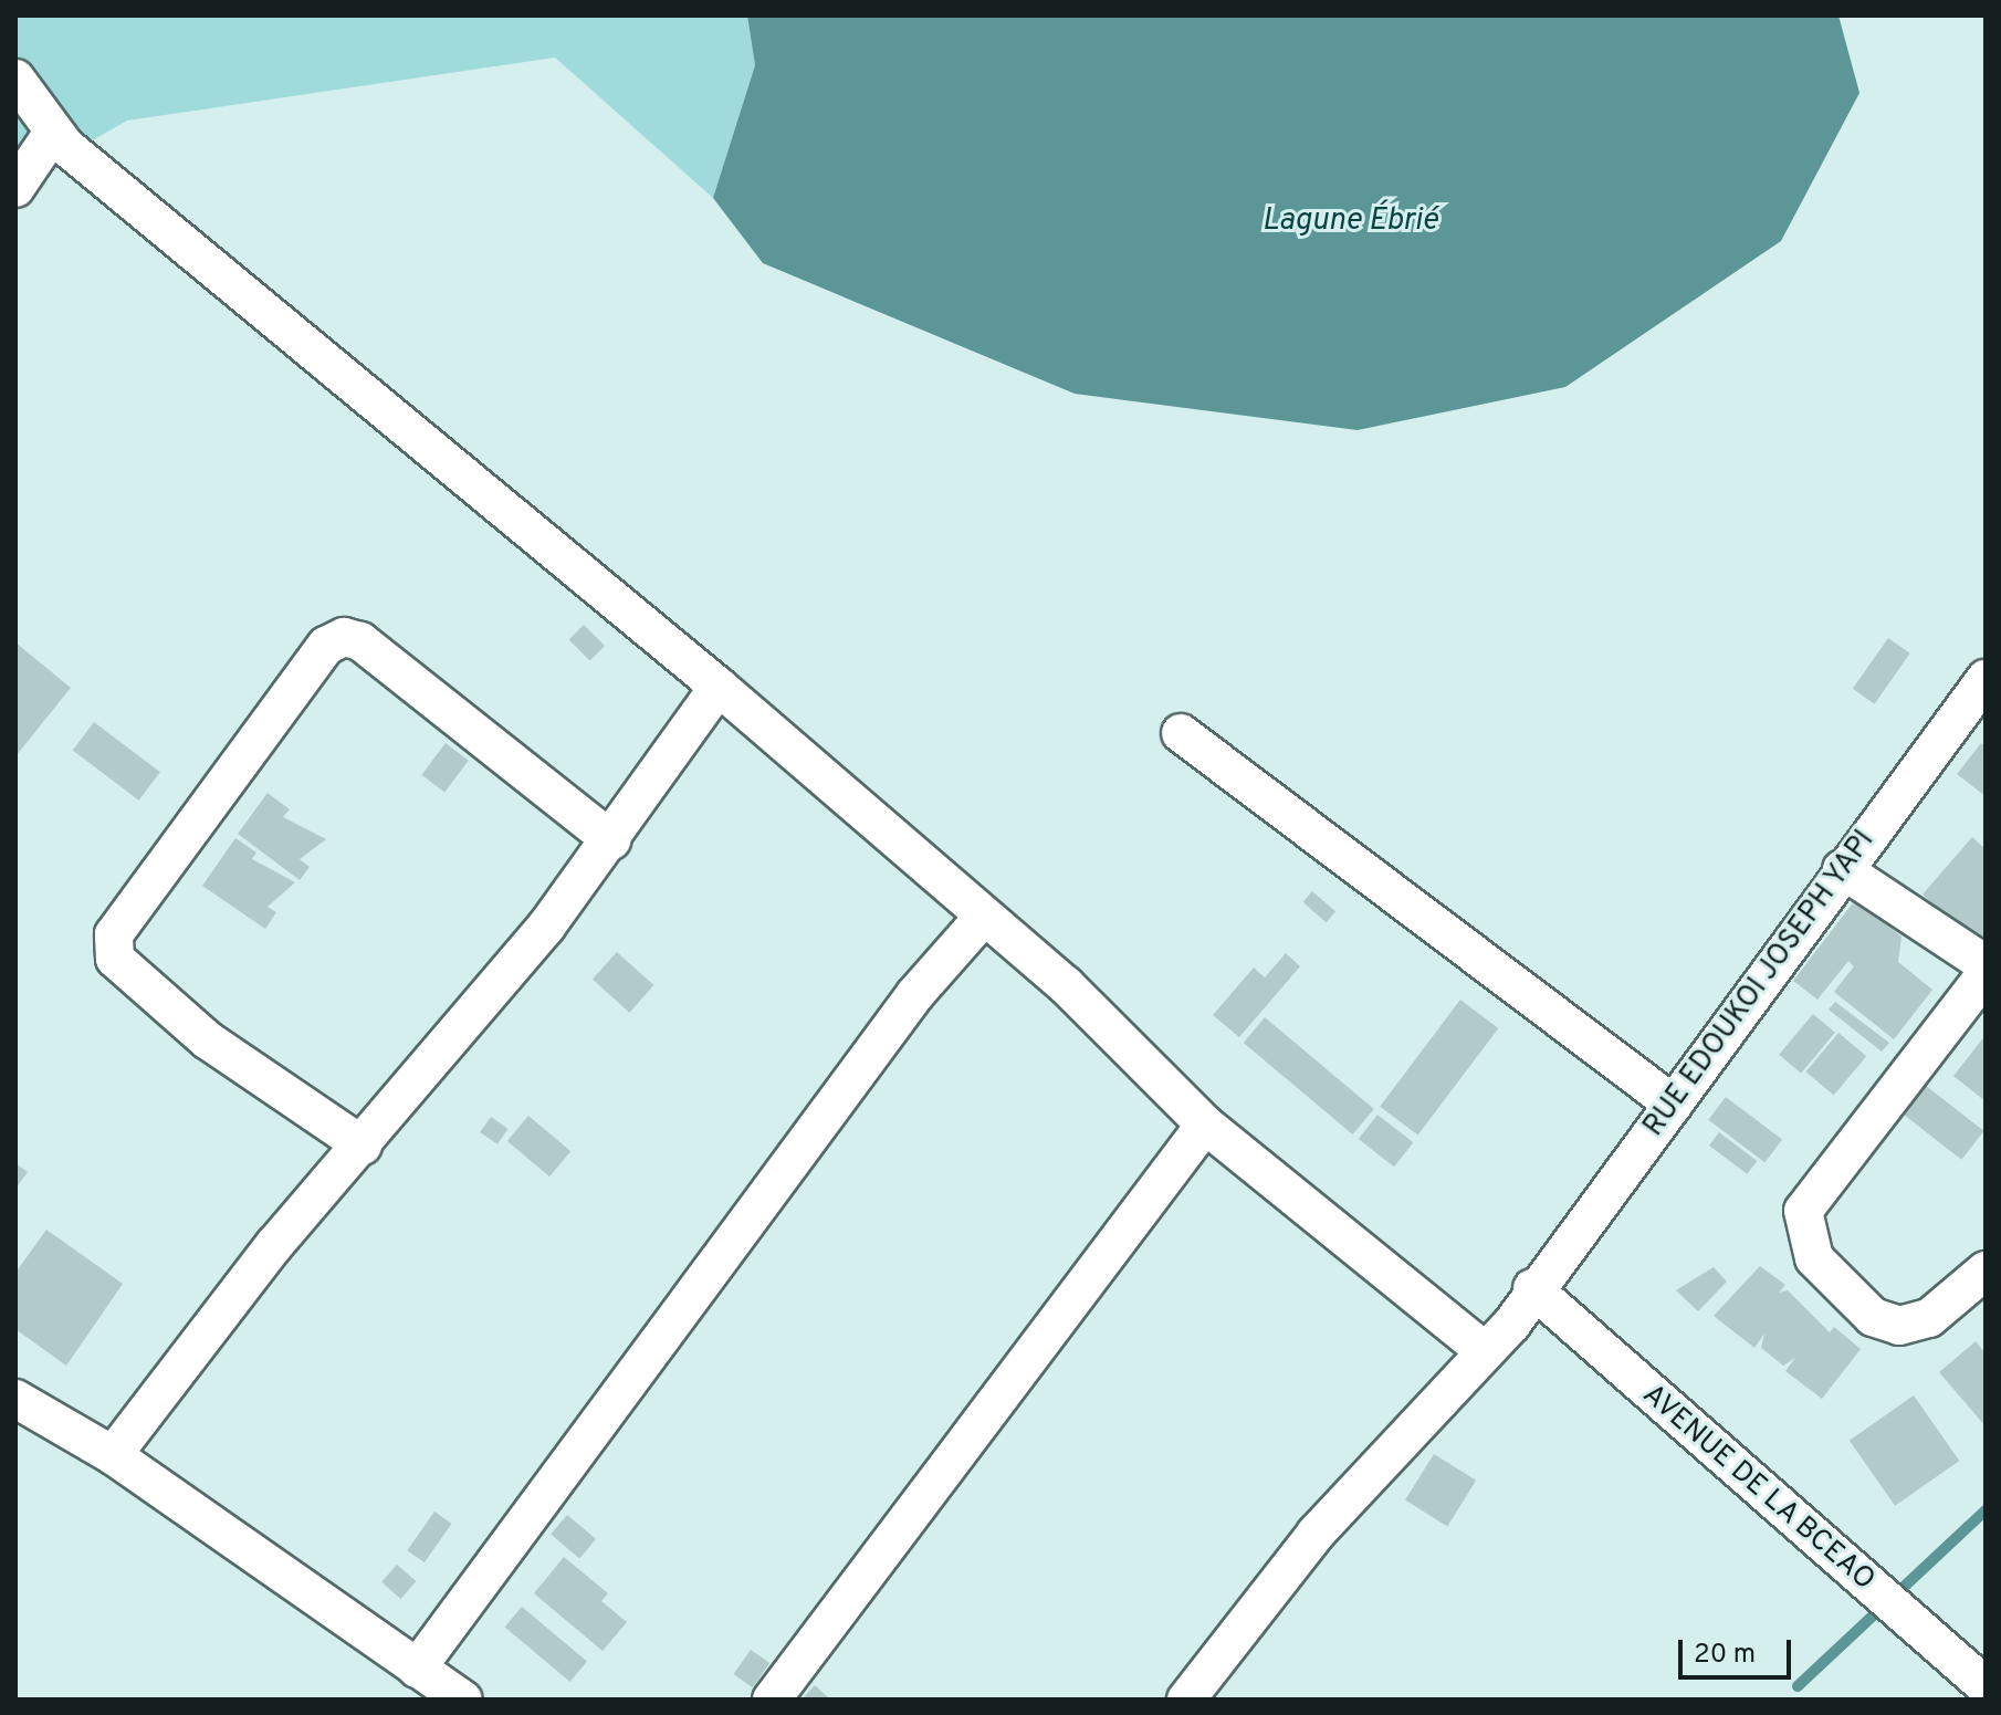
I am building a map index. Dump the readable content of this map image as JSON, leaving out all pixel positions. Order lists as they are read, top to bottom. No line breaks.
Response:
{"streets":{"street":["RUE EDOUKOI JOSEPH YAPI","AVENUE DE LA BCEAO"]},"crossings":[["RUE EDOUKOI JOSEPH YAPI","AVENUE DE LA BCEAO"]],"water":["Lagune Ébrié"],"scale_bar":"20 m"}
